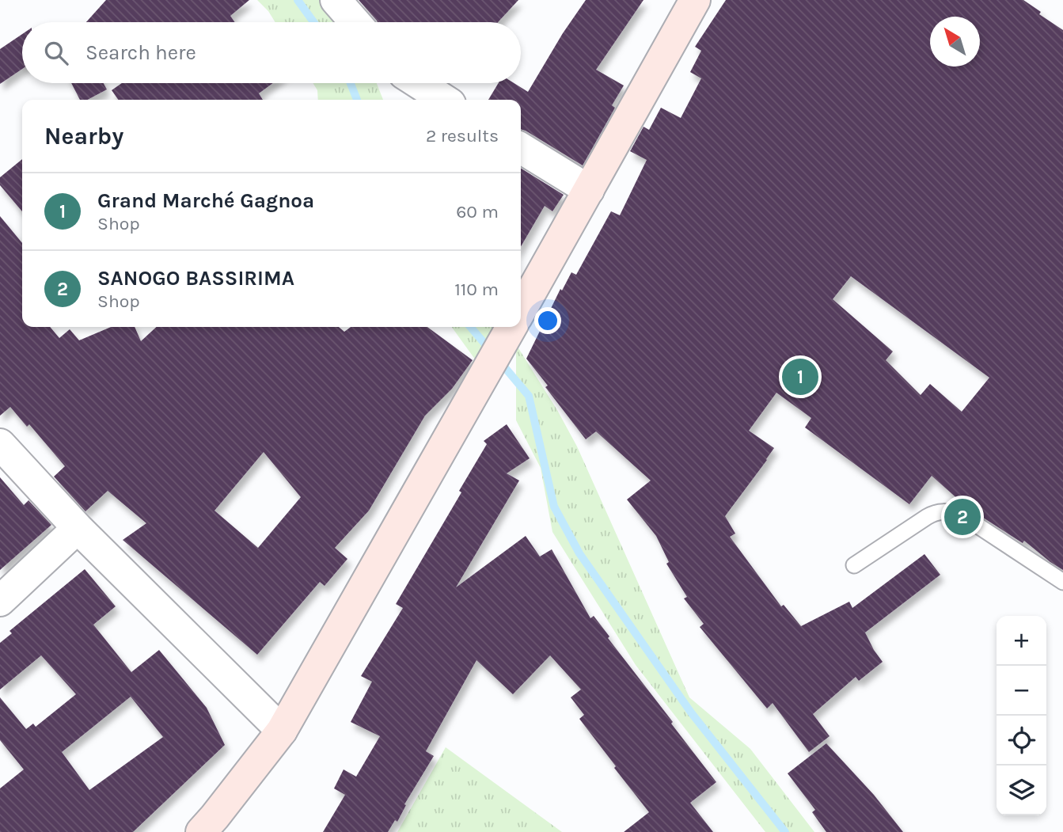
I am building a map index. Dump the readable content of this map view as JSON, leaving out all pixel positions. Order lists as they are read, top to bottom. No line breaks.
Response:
{"north":"top left","page":{"search":"Search here","heading":["Nearby","2 results"],"list":[{"mark":"1","name":"Grand Marché Gagnoa","note":"Shop","value":"60 m"},{"mark":"2","name":"SANOGO BASSIRIMA","note":"Shop","value":"110 m"}],"pins":["1","2"],"map_buttons":["+","−"]}}
